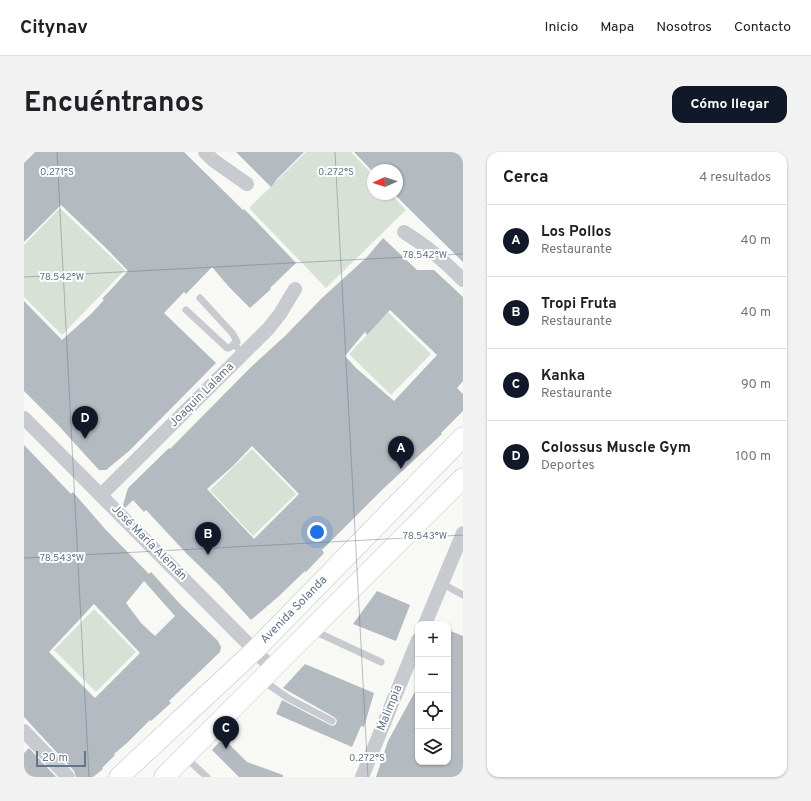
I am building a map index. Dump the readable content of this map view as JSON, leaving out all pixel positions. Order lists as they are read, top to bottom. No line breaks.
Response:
{"streets":{"street":["Joaquin Lalama","José María Alemán","Avenida Solanda","Malimpia"]},"crossings":[["Joaquin Lalama","José María Alemán"],["José María Alemán","Avenida Solanda"]],"scale_bar":"20 m","north":"left","page":{"header":"Citynav","nav":["Inicio","Mapa","Nosotros","Contacto"],"title":"Encuéntranos","buttons":"Cómo llegar","heading":["Cerca","4 resultados"],"list":[{"mark":"A","name":"Los Pollos","note":"Restaurante","value":"40 m"},{"mark":"B","name":"Tropi Fruta","note":"Restaurante","value":"40 m"},{"mark":"C","name":"Kanka","note":"Restaurante","value":"90 m"},{"mark":"D","name":"Colossus Muscle Gym","note":"Deportes","value":"100 m"}],"pins":["D","A","B","C"],"map_buttons":["+","−"],"scale":"20 m"},"coordinates":["0.271°S","0.272°S","78.542°W","78.543°W"]}
